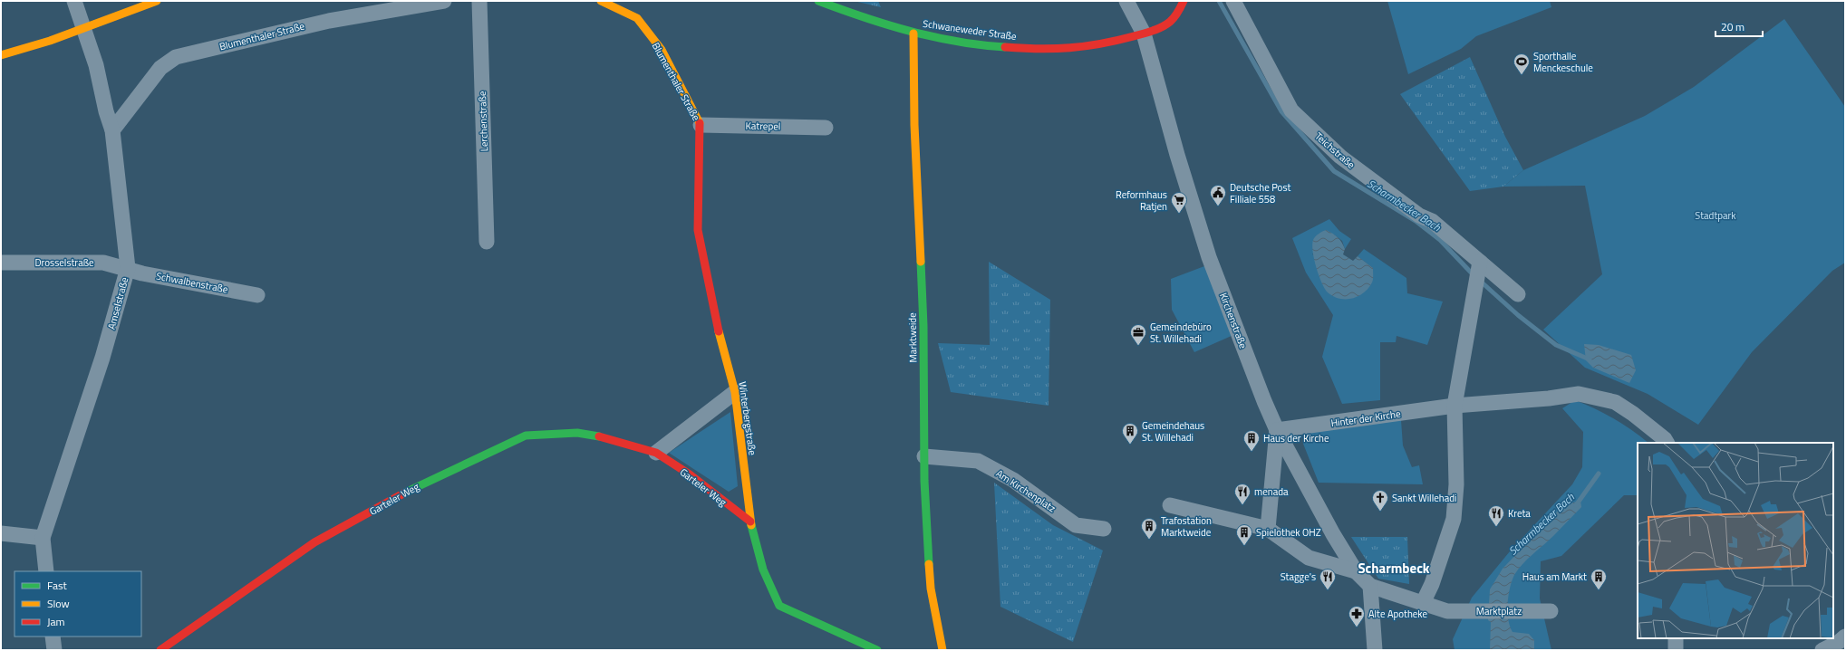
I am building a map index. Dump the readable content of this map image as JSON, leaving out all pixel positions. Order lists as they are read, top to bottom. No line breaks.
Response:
{"streets":{"street":["Schwaneweder Straße","Blumenthaler Straße","Lerchenstraße","Katrepel","Teichstraße","Drosselstraße","Schwalbenstraße","Amselstraße","Kirchenstraße","Marktweide","Winterbergstraße","Hinter der Kirche","Garteler Weg","Am Kirchenplatz","Marktplatz"]},"crossings":[["Schwaneweder Straße","Kirchenstraße"],["Schwaneweder Straße","Marktweide"],["Blumenthaler Straße","Katrepel"],["Blumenthaler Straße","Amselstraße"],["Blumenthaler Straße","Winterbergstraße"],["Katrepel","Winterbergstraße"],["Drosselstraße","Schwalbenstraße"],["Drosselstraße","Amselstraße"],["Schwalbenstraße","Amselstraße"],["Kirchenstraße","Hinter der Kirche"],["Marktweide","Am Kirchenplatz"],["Winterbergstraße","Garteler Weg"]],"districts":["Scharmbeck"],"water":["Scharmbecker Bach"],"parks":["Stadtpark"],"places":{"sports":["Sporthalle Menckeschule"],"public building":["Deutsche Post Filliale 558"],"supermarket":["Reformhaus Ratjen"],"office":["Gemeindebüro St. Willehadi"],"building":["Gemeindehaus St. Willehadi","Haus der Kirche","Trafostation Marktweide","Spielothek OHZ","Haus am Markt"],"restaurant":["menada","Kreta","Stagge's"],"church":["Sankt Willehadi"],"pharmacy":["Alte Apotheke"]},"legend":["Fast","Slow","Jam"],"scale_bar":"20 m"}
